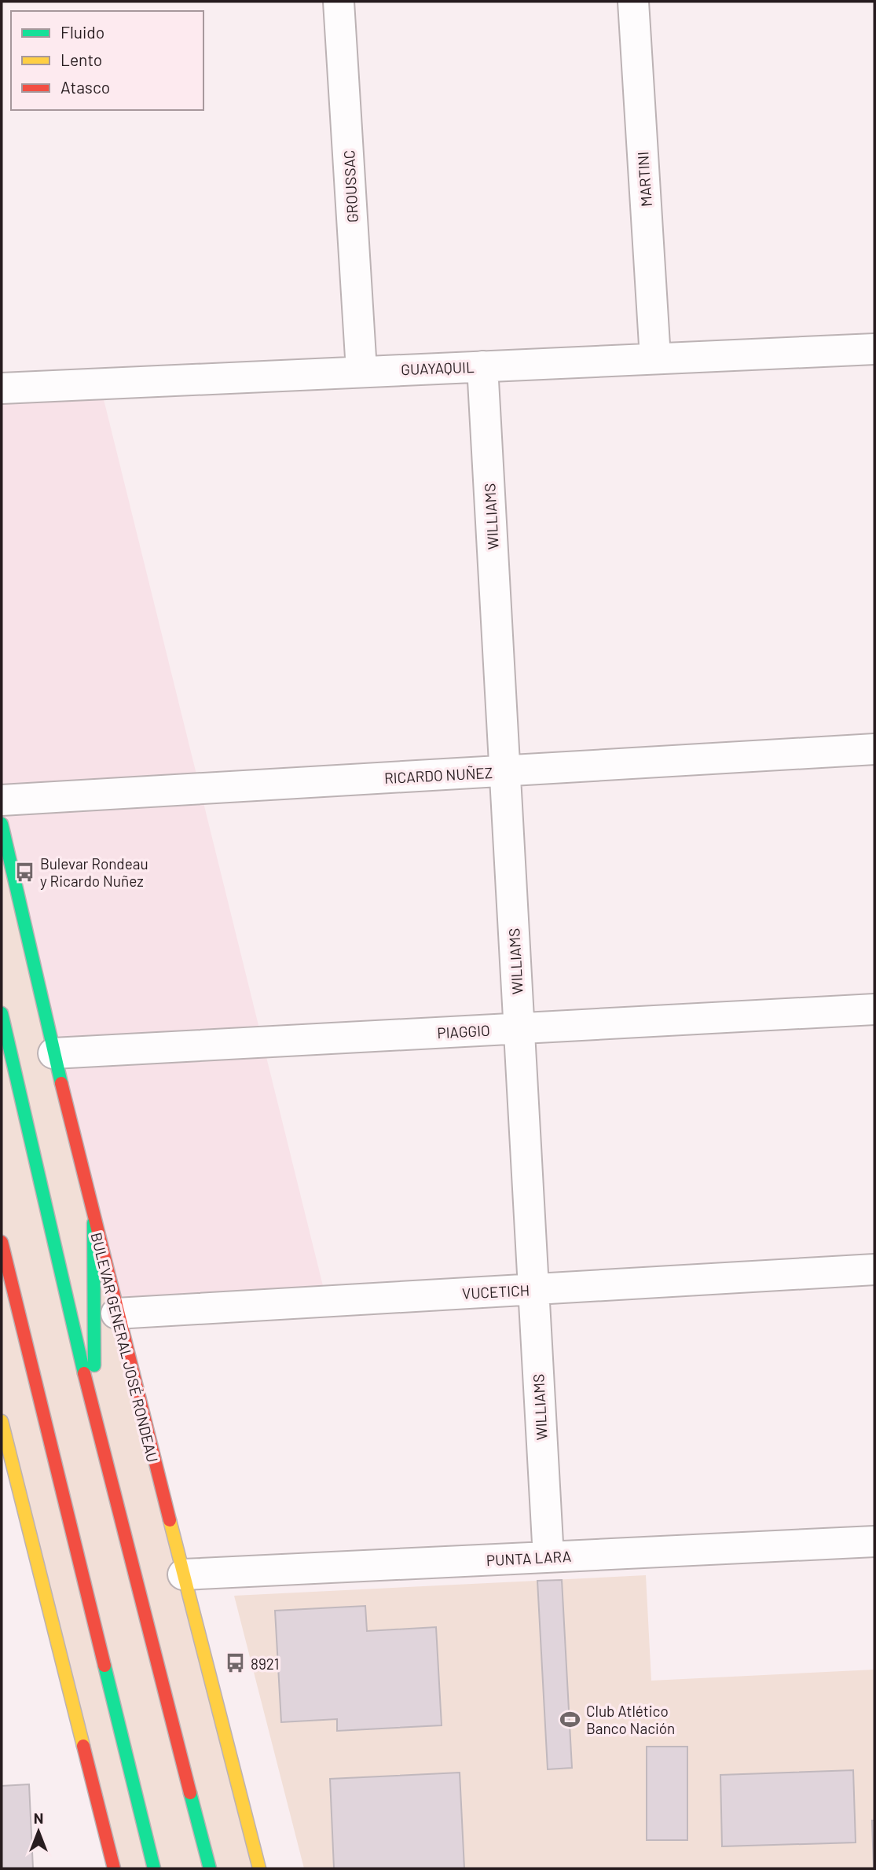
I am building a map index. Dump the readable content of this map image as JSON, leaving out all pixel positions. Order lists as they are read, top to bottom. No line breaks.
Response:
{"streets":{"main road":["BULEVAR GENERAL JOSÉ RONDEAU"],"street":["MARTINI","GROUSSAC","GUAYAQUIL","WILLIAMS","RICARDO NUÑEZ","PIAGGIO","VUCETICH","PUNTA LARA"]},"crossings":[["MARTINI","GUAYAQUIL"],["GROUSSAC","GUAYAQUIL"],["GUAYAQUIL","WILLIAMS"],["WILLIAMS","RICARDO NUÑEZ"],["WILLIAMS","PIAGGIO"],["WILLIAMS","VUCETICH"],["WILLIAMS","PUNTA LARA"],["PIAGGIO","BULEVAR GENERAL JOSÉ RONDEAU"],["VUCETICH","BULEVAR GENERAL JOSÉ RONDEAU"],["BULEVAR GENERAL JOSÉ RONDEAU","PUNTA LARA"]],"places":{"bus stop":["Bulevar Rondeau y Ricardo Nuñez","8921"],"sports":["Club Atlético Banco Nación"]},"legend":["Fluido","Lento","Atasco"],"north":"top"}
